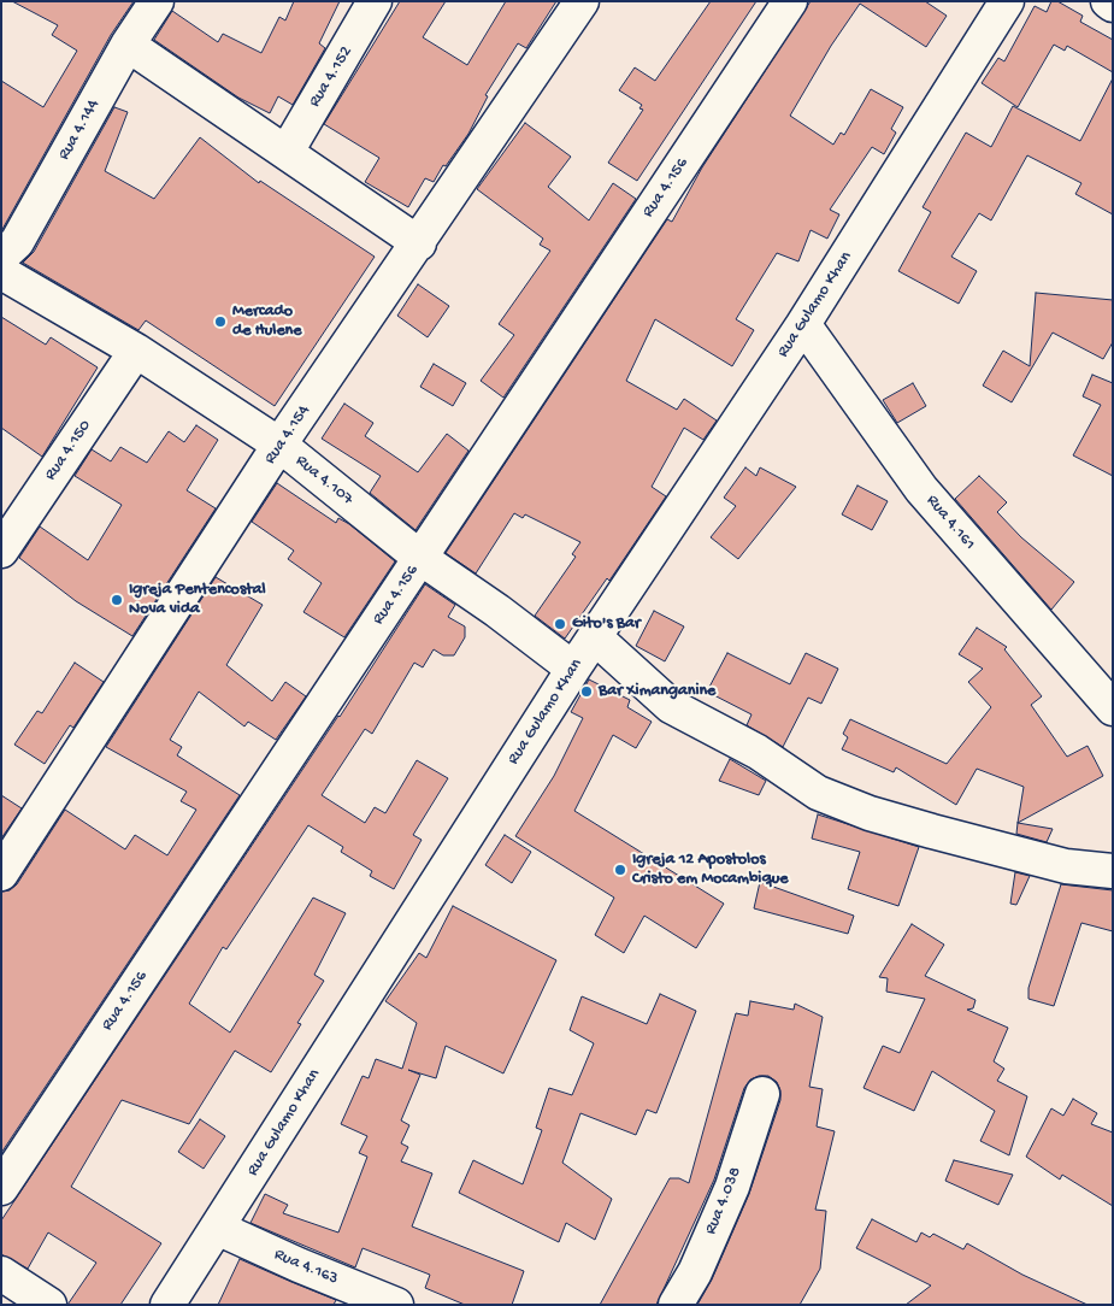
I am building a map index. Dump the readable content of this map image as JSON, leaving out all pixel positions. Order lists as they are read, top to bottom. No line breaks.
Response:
{"streets":{"street":["Rua 4.152","Rua 4.144","Rua 4.156","Rua Gulamo Khan","Rua 4.154","Rua 4.150","Rua 4.107","Rua 4.161","Rua 4.038","Rua 4.163"]},"crossings":[["Rua 4.156","Rua 4.107"],["Rua Gulamo Khan","Rua 4.107"],["Rua Gulamo Khan","Rua 4.161"],["Rua Gulamo Khan","Rua 4.163"],["Rua 4.154","Rua 4.107"],["Rua 4.150","Rua 4.107"]],"places":["Mercado de Hulene","Igreja Pentencostal Nova vida","Gito's Bar","Bar Ximanganine","Igreja 12 Apostolos Cristo em Mocambique"]}
